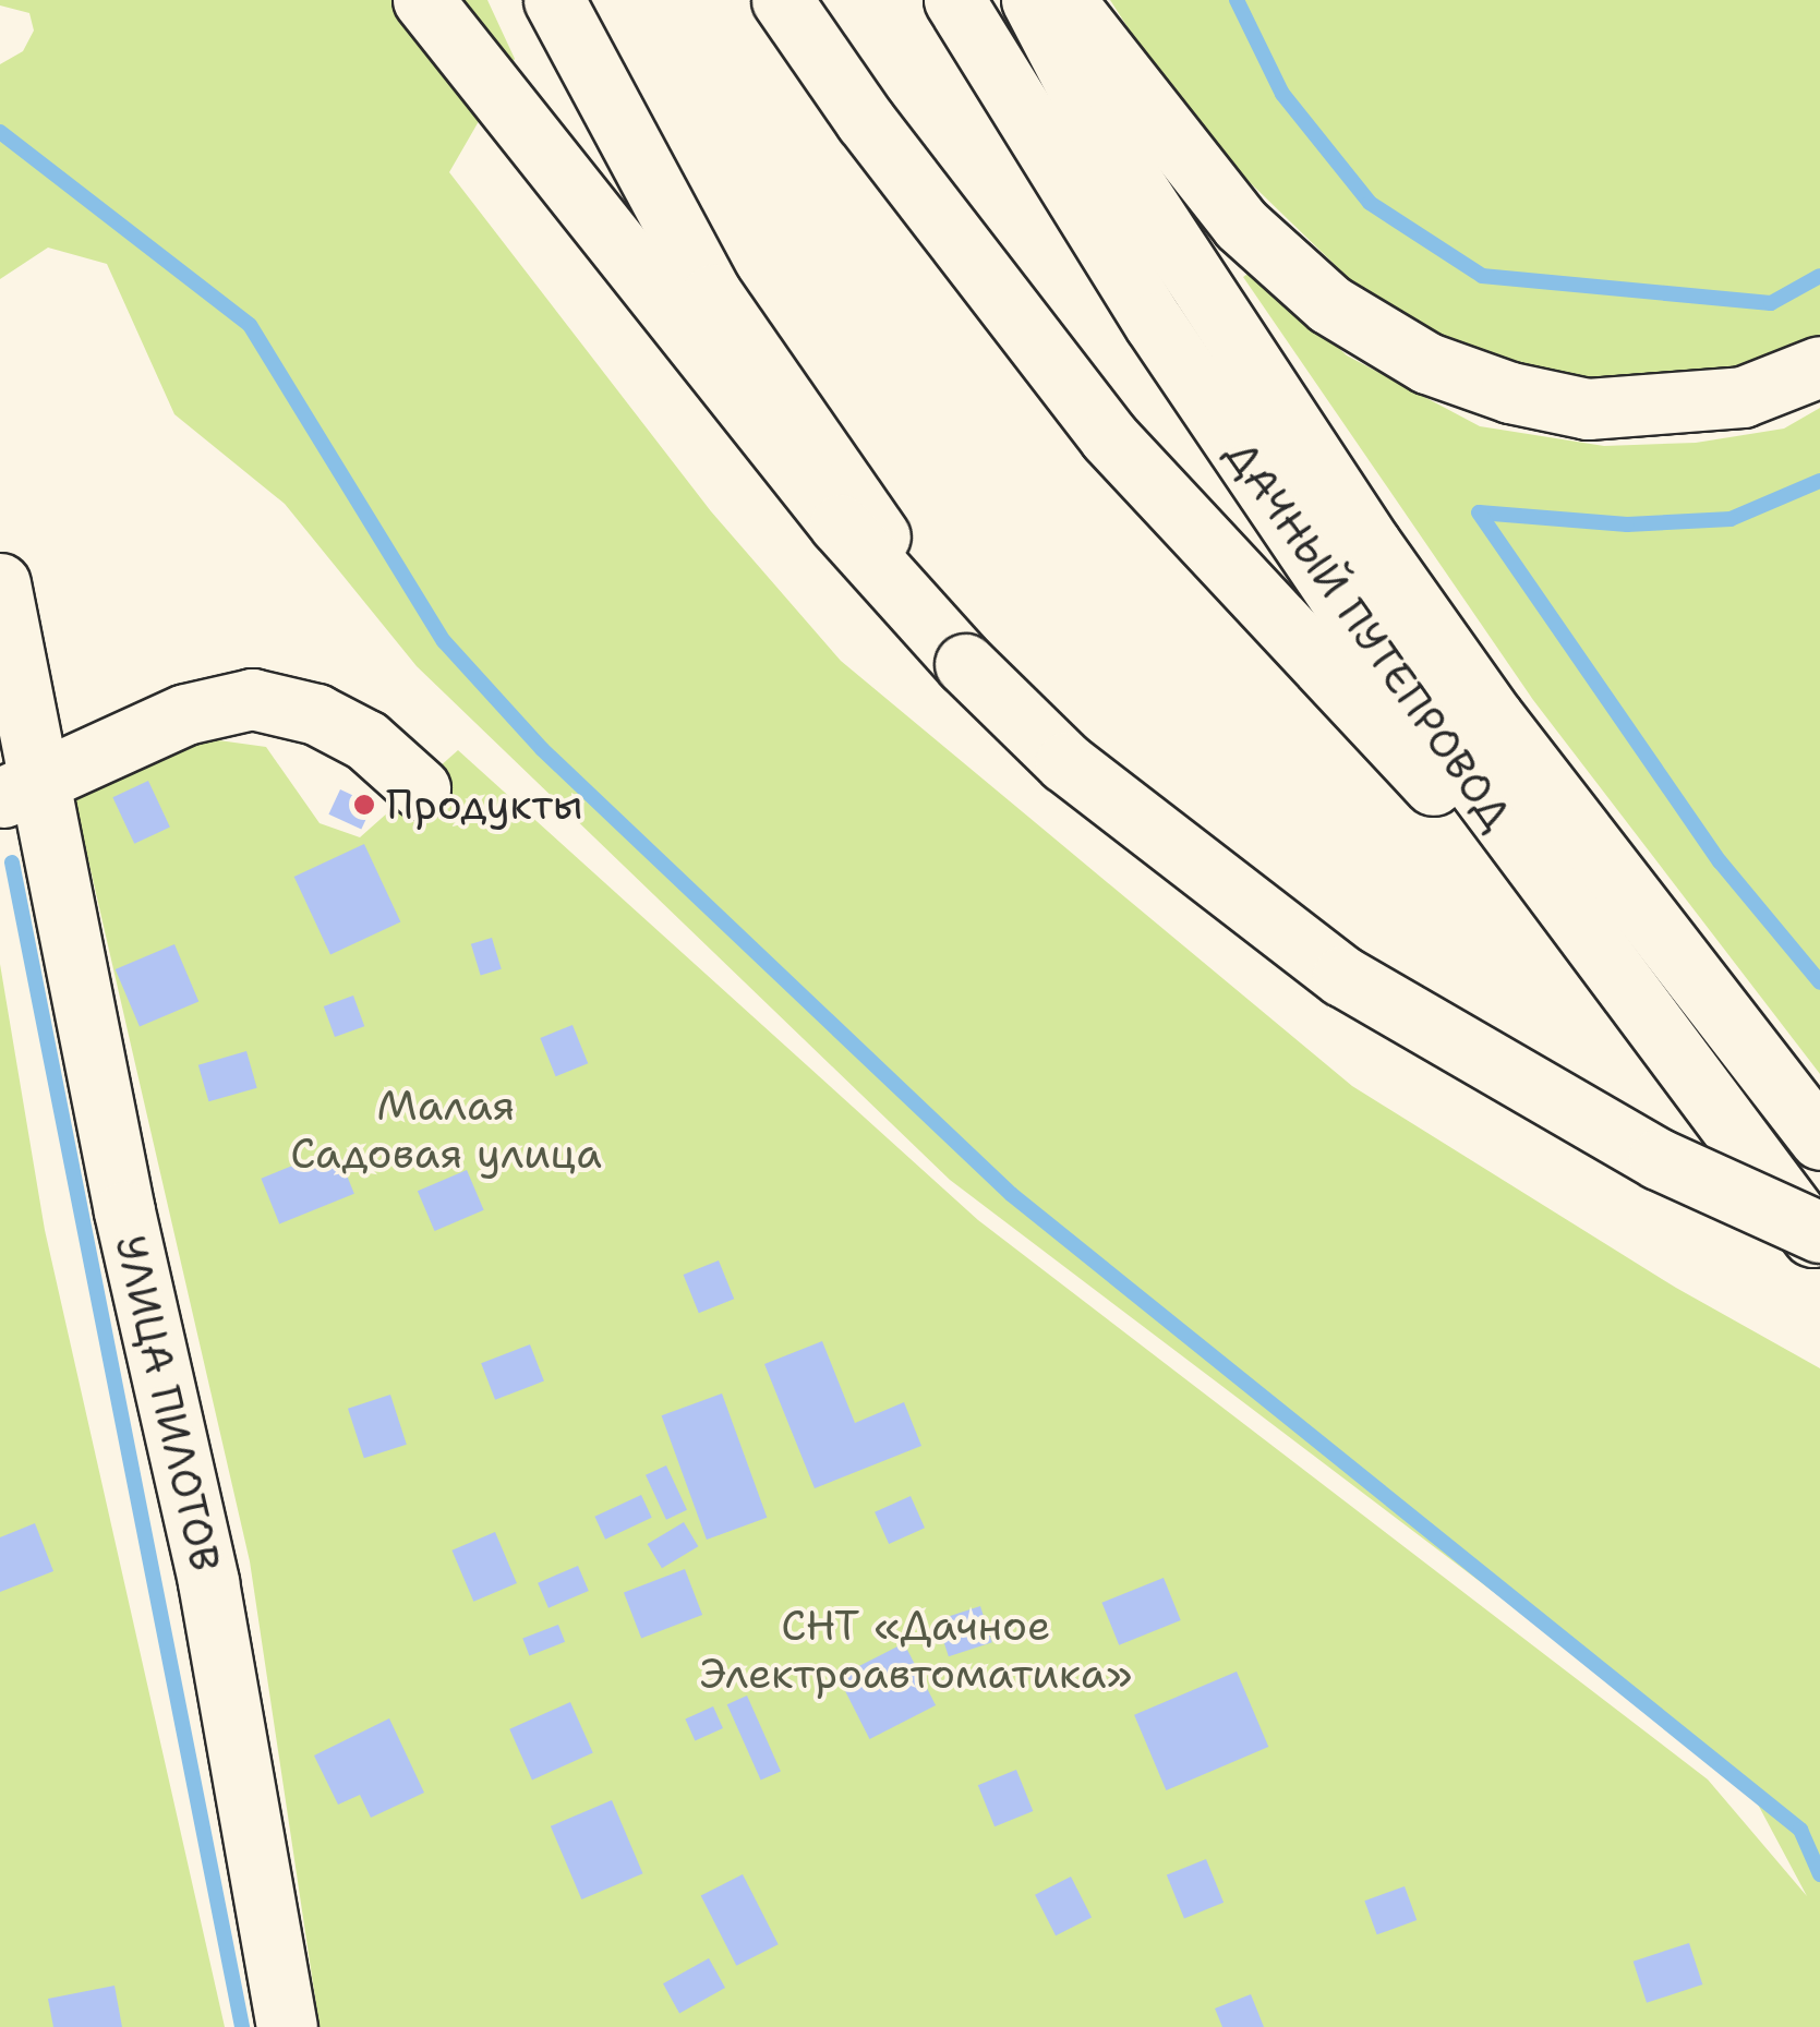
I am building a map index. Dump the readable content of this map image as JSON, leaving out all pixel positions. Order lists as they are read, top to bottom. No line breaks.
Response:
{"streets":{"main road":["ДАЧНЫЙ ПУТЕПРОВОД","УЛИЦА ПИЛОТОВ"]},"parks":["Малая Садовая улица","СНТ «Дачное Электроавтоматика»"],"places":["Продукты"]}
